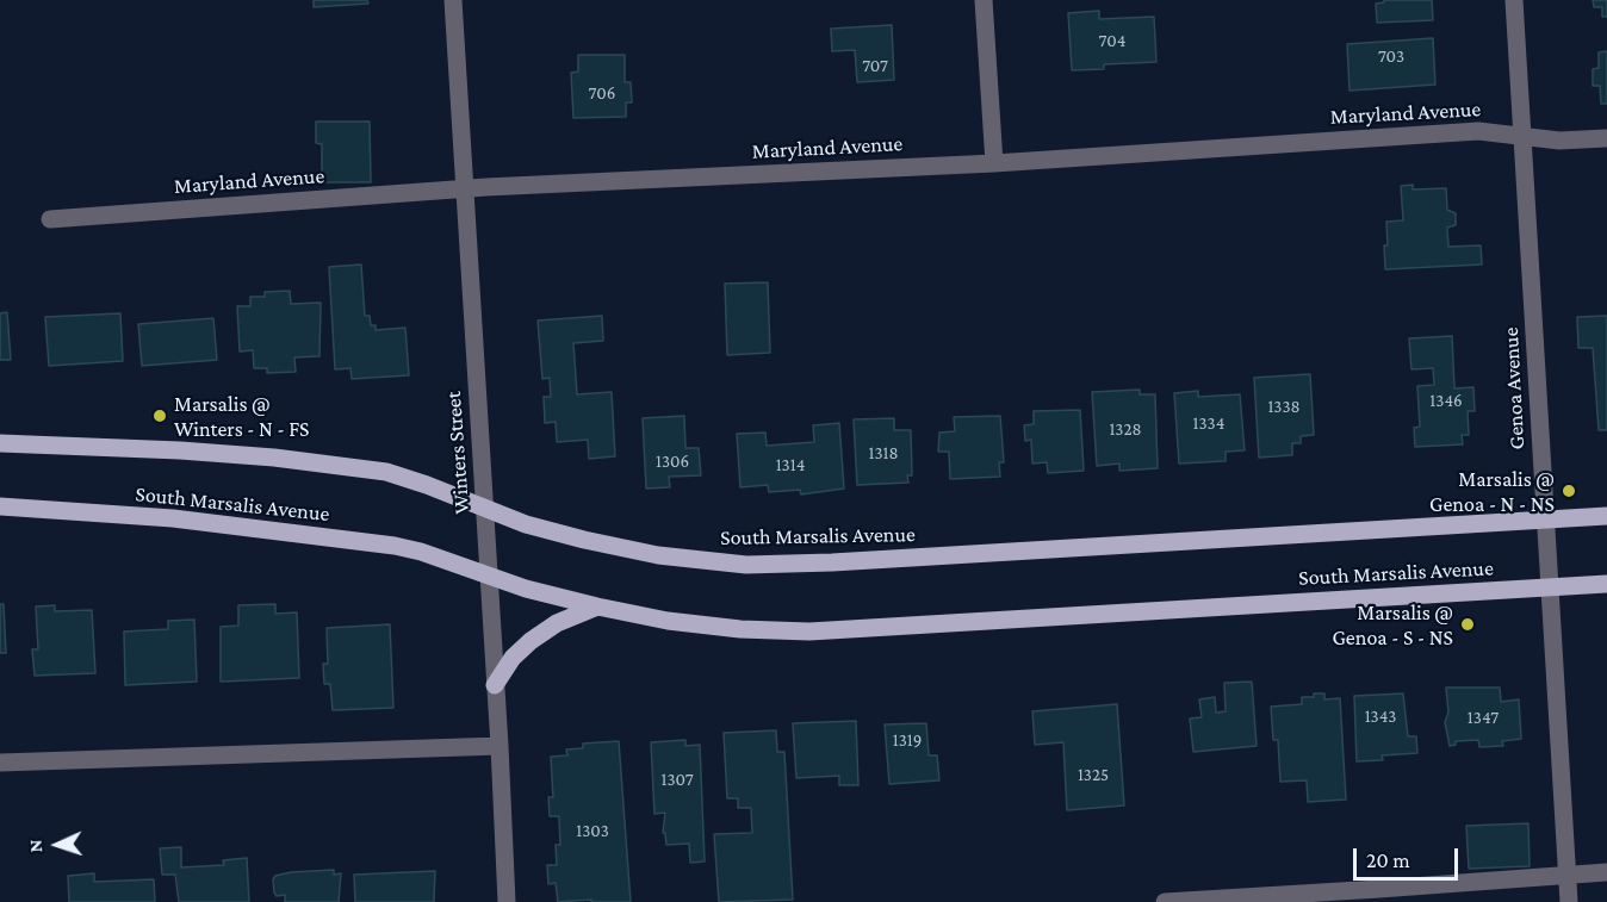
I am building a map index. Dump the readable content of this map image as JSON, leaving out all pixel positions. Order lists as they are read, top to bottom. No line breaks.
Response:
{"streets":{"main road":["South Marsalis Avenue"],"street":["Maryland Avenue","Genoa Avenue","Winters Street"]},"crossings":[["Maryland Avenue","Genoa Avenue"],["Maryland Avenue","Winters Street"],["Genoa Avenue","South Marsalis Avenue"],["Winters Street","South Marsalis Avenue"]],"places":["Marsalis @ Winters - N - FS","Marsalis @ Genoa - N - NS","Marsalis @ Genoa - S - NS"],"house_numbers":["704","703","707","706","1346","1338","1334","1328","1318","1306","1314","1343","1347","1319","1325","1307","1303"],"scale_bar":"20 m","north":"left"}
